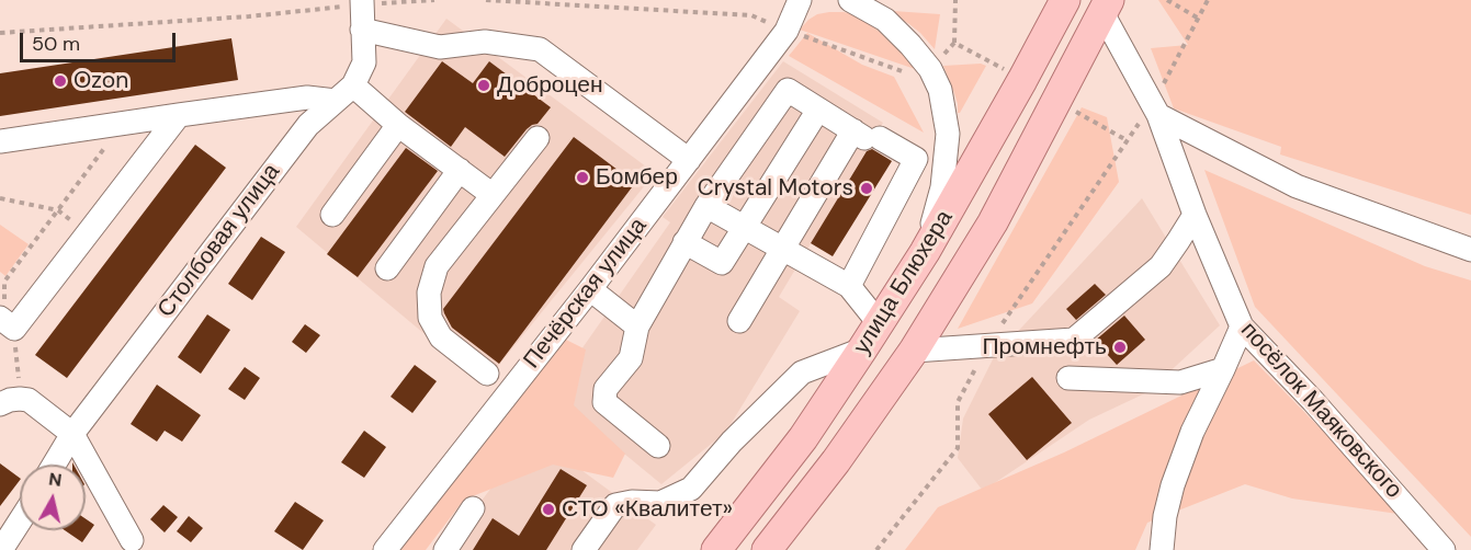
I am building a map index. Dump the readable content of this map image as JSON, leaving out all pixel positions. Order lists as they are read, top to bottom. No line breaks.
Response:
{"streets":{"main road":["улица Блюхера"],"street":["Столбовая улица","Печёрская улица","посёлок Маяковского"]},"crossings":[["улица Блюхера","посёлок Маяковского"]],"places":["Ozon","Доброцен","Бомбер","Crystal Motors","Промнефть","СТО «Квалитет»"],"scale_bar":"50 m","north":"top"}
